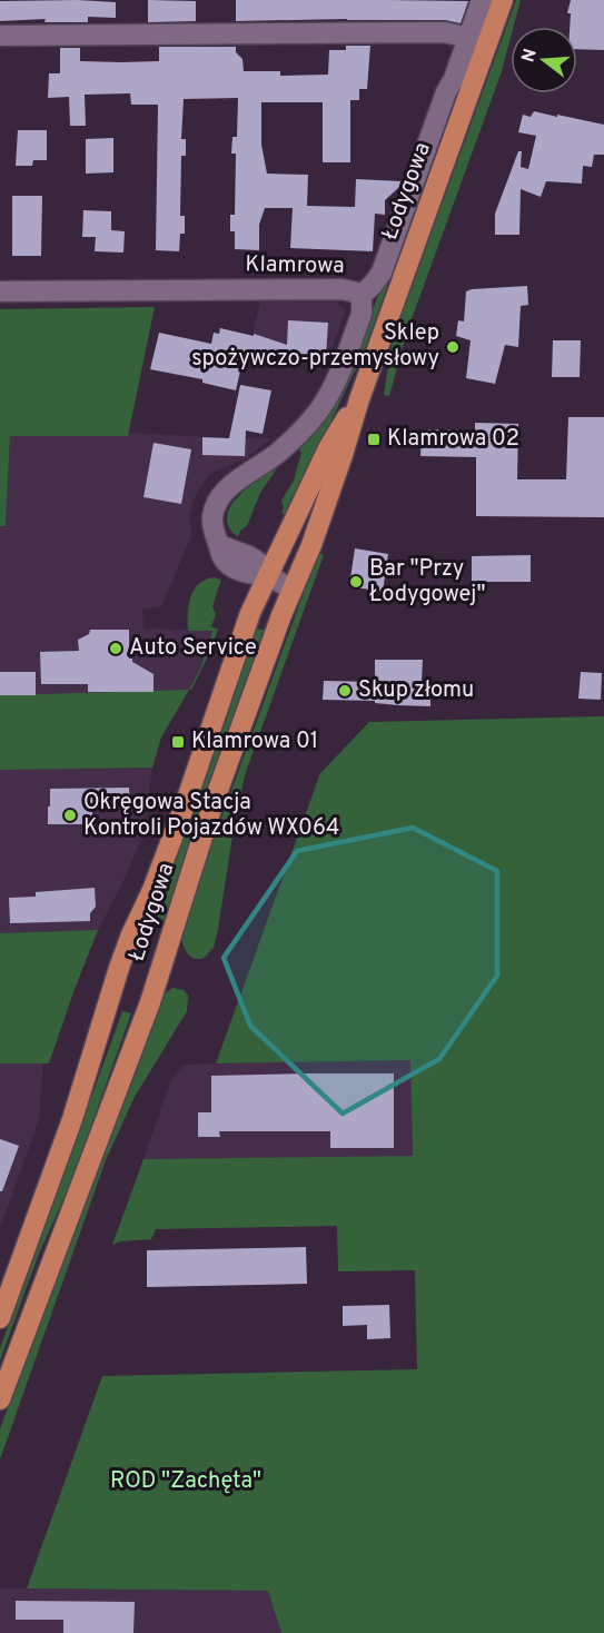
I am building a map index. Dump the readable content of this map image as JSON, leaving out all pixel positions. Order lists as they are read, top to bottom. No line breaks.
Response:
{"streets":{"main road":["Łodygowa"],"street":["Klamrowa"]},"crossings":[["Łodygowa","Klamrowa"]],"parks":["ROD \"Zachęta\""],"places":{"other":["Sklep spożywczo-przemysłowy","Bar \"Przy Łodygowej\"","Auto Service","Skup złomu","Okręgowa Stacja Kontroli Pojazdów WX064"],"transit":["Klamrowa 02","Klamrowa 01"]},"north":"left"}
